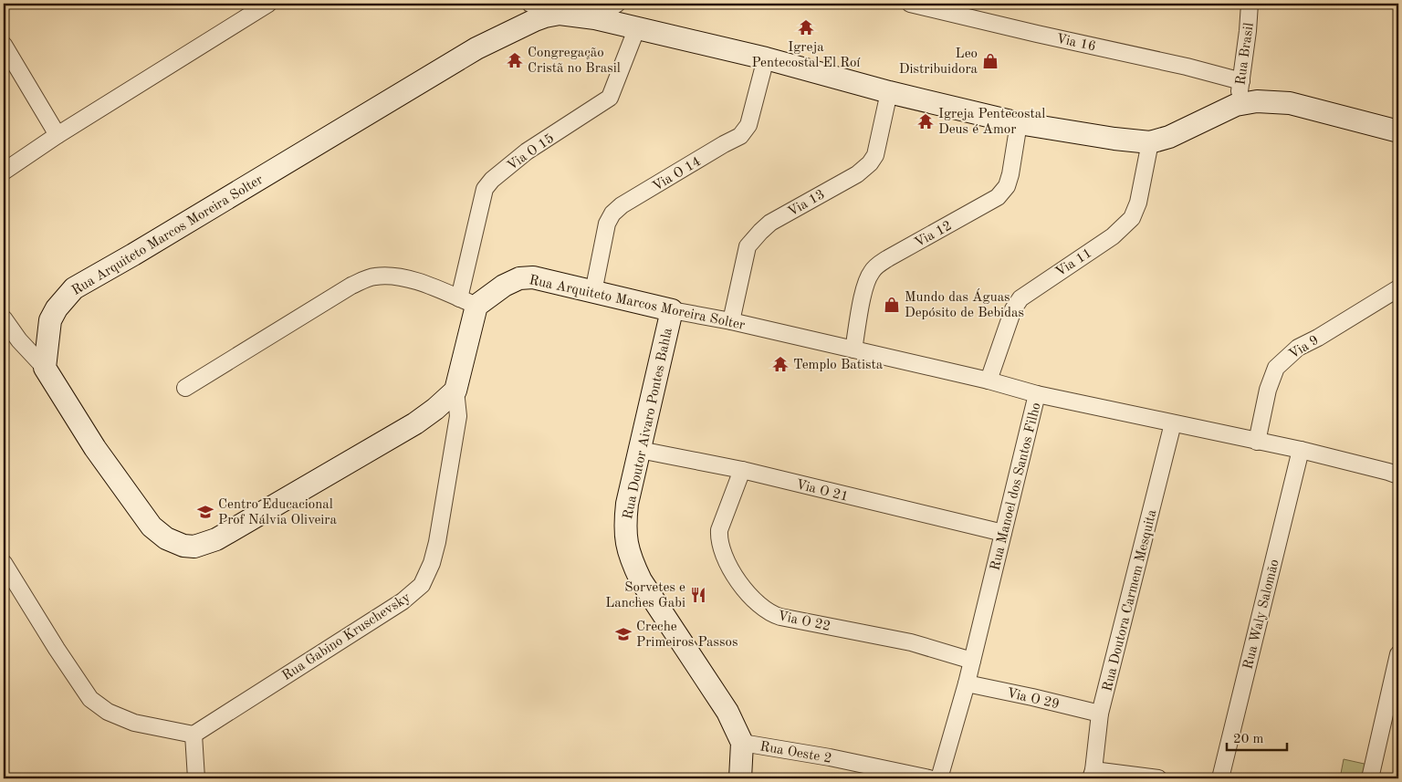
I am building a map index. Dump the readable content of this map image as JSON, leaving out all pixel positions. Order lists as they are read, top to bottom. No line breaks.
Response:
{"streets":{"street":["Via 16","Rua Brasil","Via O 15","Via O 14","Via 13","Via 12","Rua Arquiteto Marcos Moreira Solter","Via 11","Via 9","Rua Doutor Aivaro Pontes Bahla","Rua Manoel dos Santos Filho","Via O 21","Rua Doutora Carmem Mesquita","Rua Waly Salomão","Via O 22","Rua Gabino Kruschevsky","Via O 29","Rua Oeste 2"]},"crossings":[["Via 16","Rua Brasil"],["Rua Brasil","Rua Arquiteto Marcos Moreira Solter"],["Via O 15","Rua Arquiteto Marcos Moreira Solter"],["Via O 14","Rua Arquiteto Marcos Moreira Solter"],["Via 13","Rua Arquiteto Marcos Moreira Solter"],["Via 12","Rua Arquiteto Marcos Moreira Solter"],["Rua Arquiteto Marcos Moreira Solter","Via 11"],["Rua Arquiteto Marcos Moreira Solter","Rua Doutor Aivaro Pontes Bahla"],["Rua Arquiteto Marcos Moreira Solter","Rua Manoel dos Santos Filho"],["Via 9","Rua Manoel dos Santos Filho"],["Rua Doutor Aivaro Pontes Bahla","Via O 21"],["Rua Doutor Aivaro Pontes Bahla","Rua Oeste 2"],["Rua Manoel dos Santos Filho","Via O 21"],["Rua Manoel dos Santos Filho","Rua Doutora Carmem Mesquita"],["Rua Manoel dos Santos Filho","Rua Waly Salomão"],["Rua Manoel dos Santos Filho","Via O 22"],["Rua Manoel dos Santos Filho","Via O 29"],["Via O 21","Via O 22"],["Rua Doutora Carmem Mesquita","Via O 29"]],"places":{"temple":["Igreja Pentecostal El Roí","Congregação Cristã no Brasil","Igreja Pentecostal Deus é Amor","Templo Batista"],"shop":["Leo Distribuidora","Mundo das Águas Depósito de Bebidas"],"school or university":["Centro Educacional Prof Nálvia Oliveira","Creche Primeiros Passos"],"restaurant":["Sorvetes e Lanches Gabi"]},"scale_bar":"20 m"}
